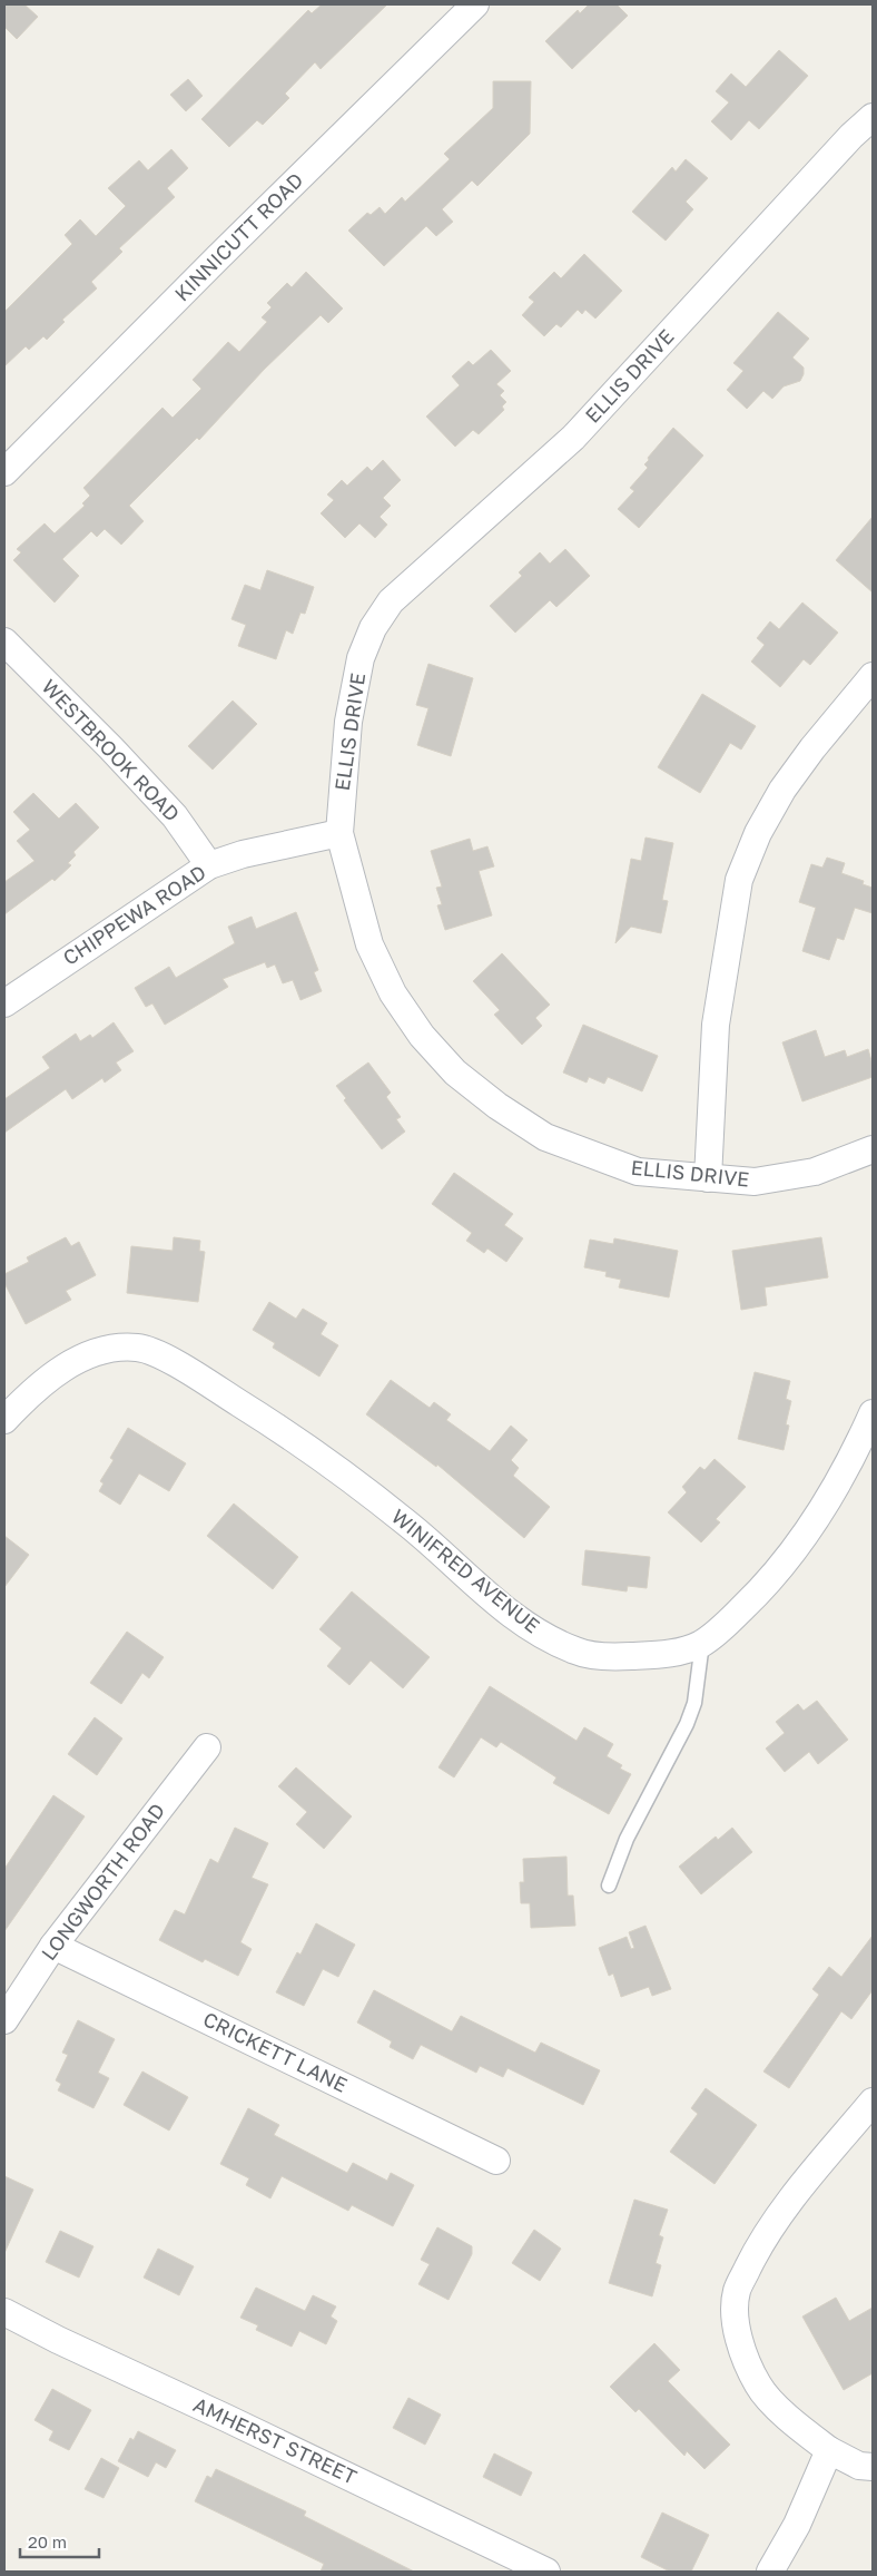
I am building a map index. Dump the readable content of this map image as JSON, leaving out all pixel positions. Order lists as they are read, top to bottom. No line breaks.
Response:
{"streets":{"street":["KINNICUTT ROAD","ELLIS DRIVE","WESTBROOK ROAD","CHIPPEWA ROAD","WINIFRED AVENUE","LONGWORTH ROAD","CRICKETT LANE","AMHERST STREET"]},"crossings":[["ELLIS DRIVE","CHIPPEWA ROAD"],["WESTBROOK ROAD","CHIPPEWA ROAD"],["LONGWORTH ROAD","CRICKETT LANE"]],"scale_bar":"20 m"}
